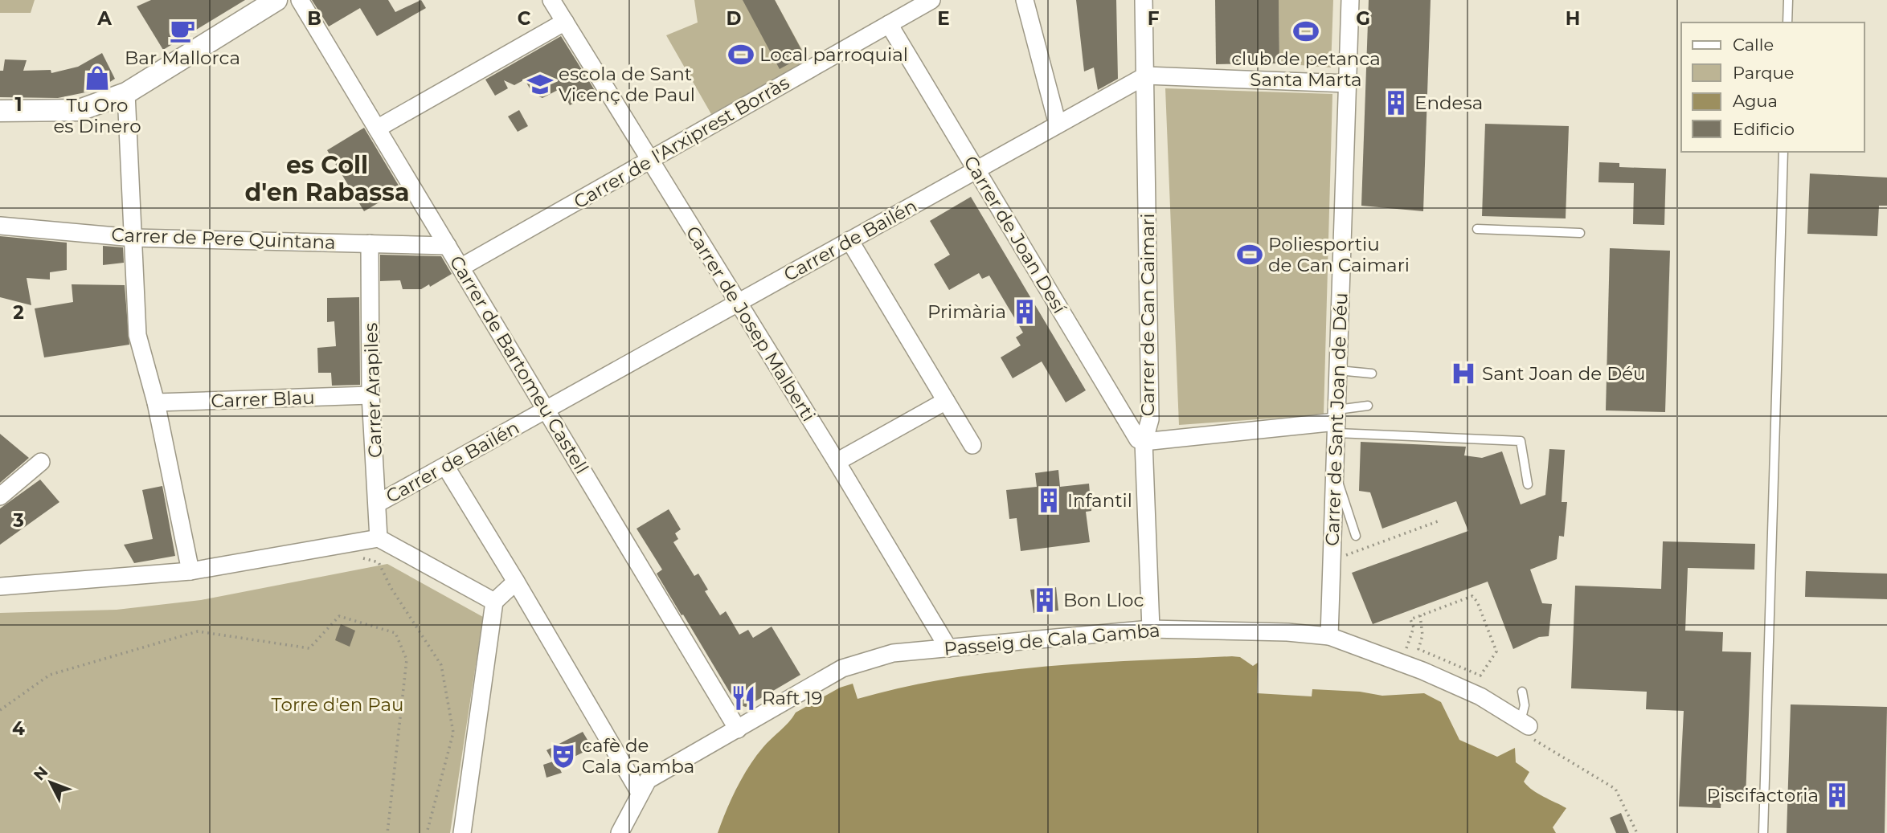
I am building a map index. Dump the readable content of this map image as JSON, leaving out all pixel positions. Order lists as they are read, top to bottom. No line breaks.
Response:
{"streets":{"street":["Carrer de l'Arxiprest Borràs","Carrer de Joan Desí","Carrer de Pere Quintana","Carrer de Bailén","Carrer de Can Caimari","Carrer de Josep Malberti","Carrer de Bartomeu Castell","Carrer Arapiles","Carrer Blau","Carrer de Sant Joan de Déu","Passeig de Cala Gamba"]},"crossings":[["Carrer de l'Arxiprest Borràs","Carrer de Joan Desí"],["Carrer de l'Arxiprest Borràs","Carrer de Josep Malberti"],["Carrer de l'Arxiprest Borràs","Carrer de Bartomeu Castell"],["Carrer de Joan Desí","Carrer de Bailén"],["Carrer de Joan Desí","Carrer de Can Caimari"],["Carrer de Pere Quintana","Carrer de Bartomeu Castell"],["Carrer de Pere Quintana","Carrer Arapiles"],["Carrer de Bailén","Carrer de Can Caimari"],["Carrer de Bailén","Carrer de Josep Malberti"],["Carrer de Bailén","Carrer de Bartomeu Castell"],["Carrer de Bailén","Carrer Arapiles"],["Carrer de Can Caimari","Passeig de Cala Gamba"],["Carrer de Josep Malberti","Passeig de Cala Gamba"],["Carrer de Bartomeu Castell","Passeig de Cala Gamba"],["Carrer Arapiles","Carrer Blau"],["Carrer de Sant Joan de Déu","Passeig de Cala Gamba"]],"districts":["es Coll d'en Rabassa"],"parks":["Torre d'en Pau"],"places":{"cafe":["Bar Mallorca"],"sports":["club de petanca Santa Marta","Local parroquial","Poliesportiu de Can Caimari"],"shop":["Tu Oro es Dinero"],"school or university":["escola de Sant Vicenç de Paul"],"building":["Endesa","Primària","Infantil","Bon Lloc","Piscifactoria"],"hospital":["Sant Joan de Déu"],"restaurant":["Raft 19"],"theatre":["cafè de Cala Gamba"]},"legend":["Calle","Parque","Agua","Edificio"],"north":"top left","grid":{"columns":["A","B","C","D","E","F","G","H"],"rows":["1","2","3","4"]}}
